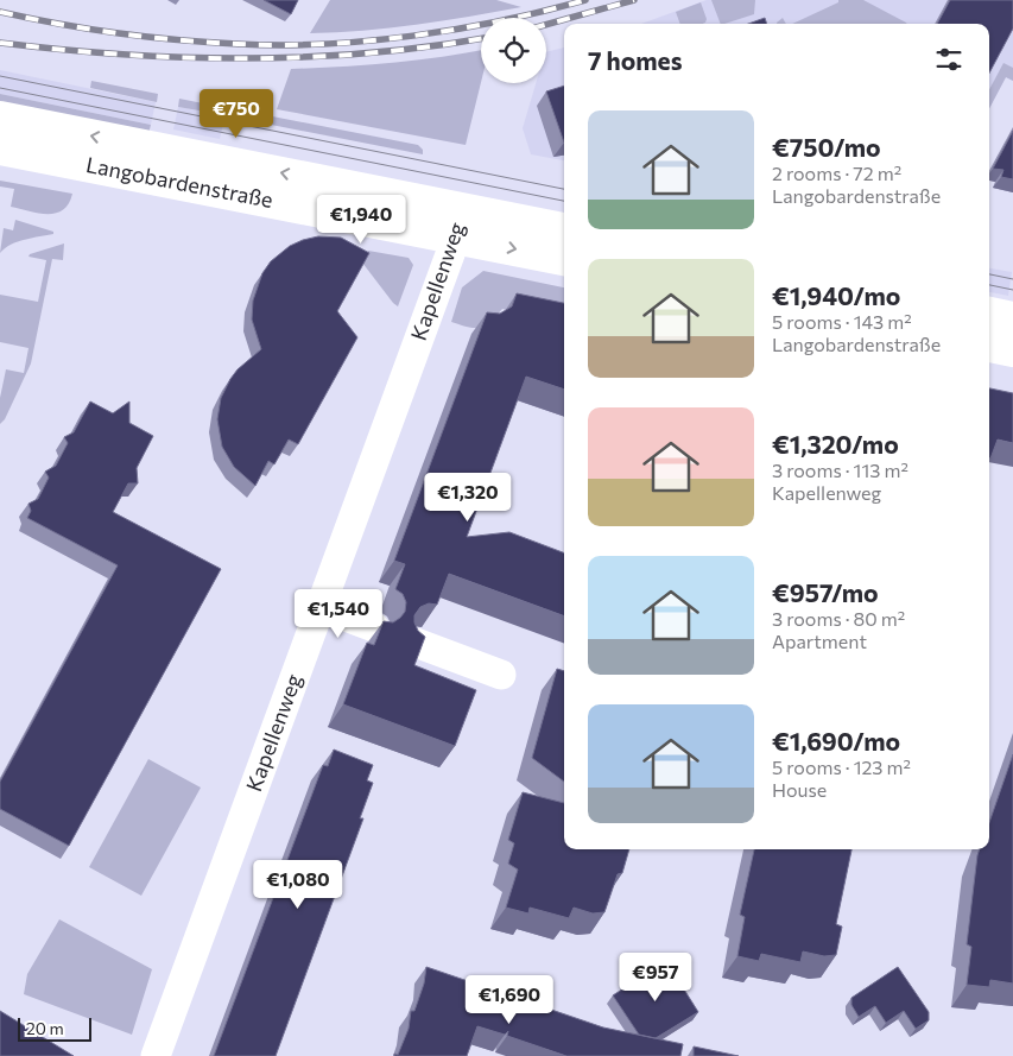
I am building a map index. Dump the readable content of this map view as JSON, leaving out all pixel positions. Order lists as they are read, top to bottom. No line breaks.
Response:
{"streets":{"street":["Langobardenstraße","Kapellenweg"]},"crossings":[["Langobardenstraße","Kapellenweg"]],"scale_bar":"20 m","page":{"heading":"7 homes","price":["€750","€1,940","€1,320","€1,540","€1,080","€957","€1,690"],"list":[{"name":"€750/mo","note":"2 rooms · 72 m² · Langobardenstraße"},{"name":"€1,940/mo","note":"5 rooms · 143 m² · Langobardenstraße"},{"name":"€1,320/mo","note":"3 rooms · 113 m² · Kapellenweg"},{"name":"€957/mo","note":"3 rooms · 80 m² · Apartment"},{"name":"€1,690/mo","note":"5 rooms · 123 m² · House"}],"scale":"20 m"}}
